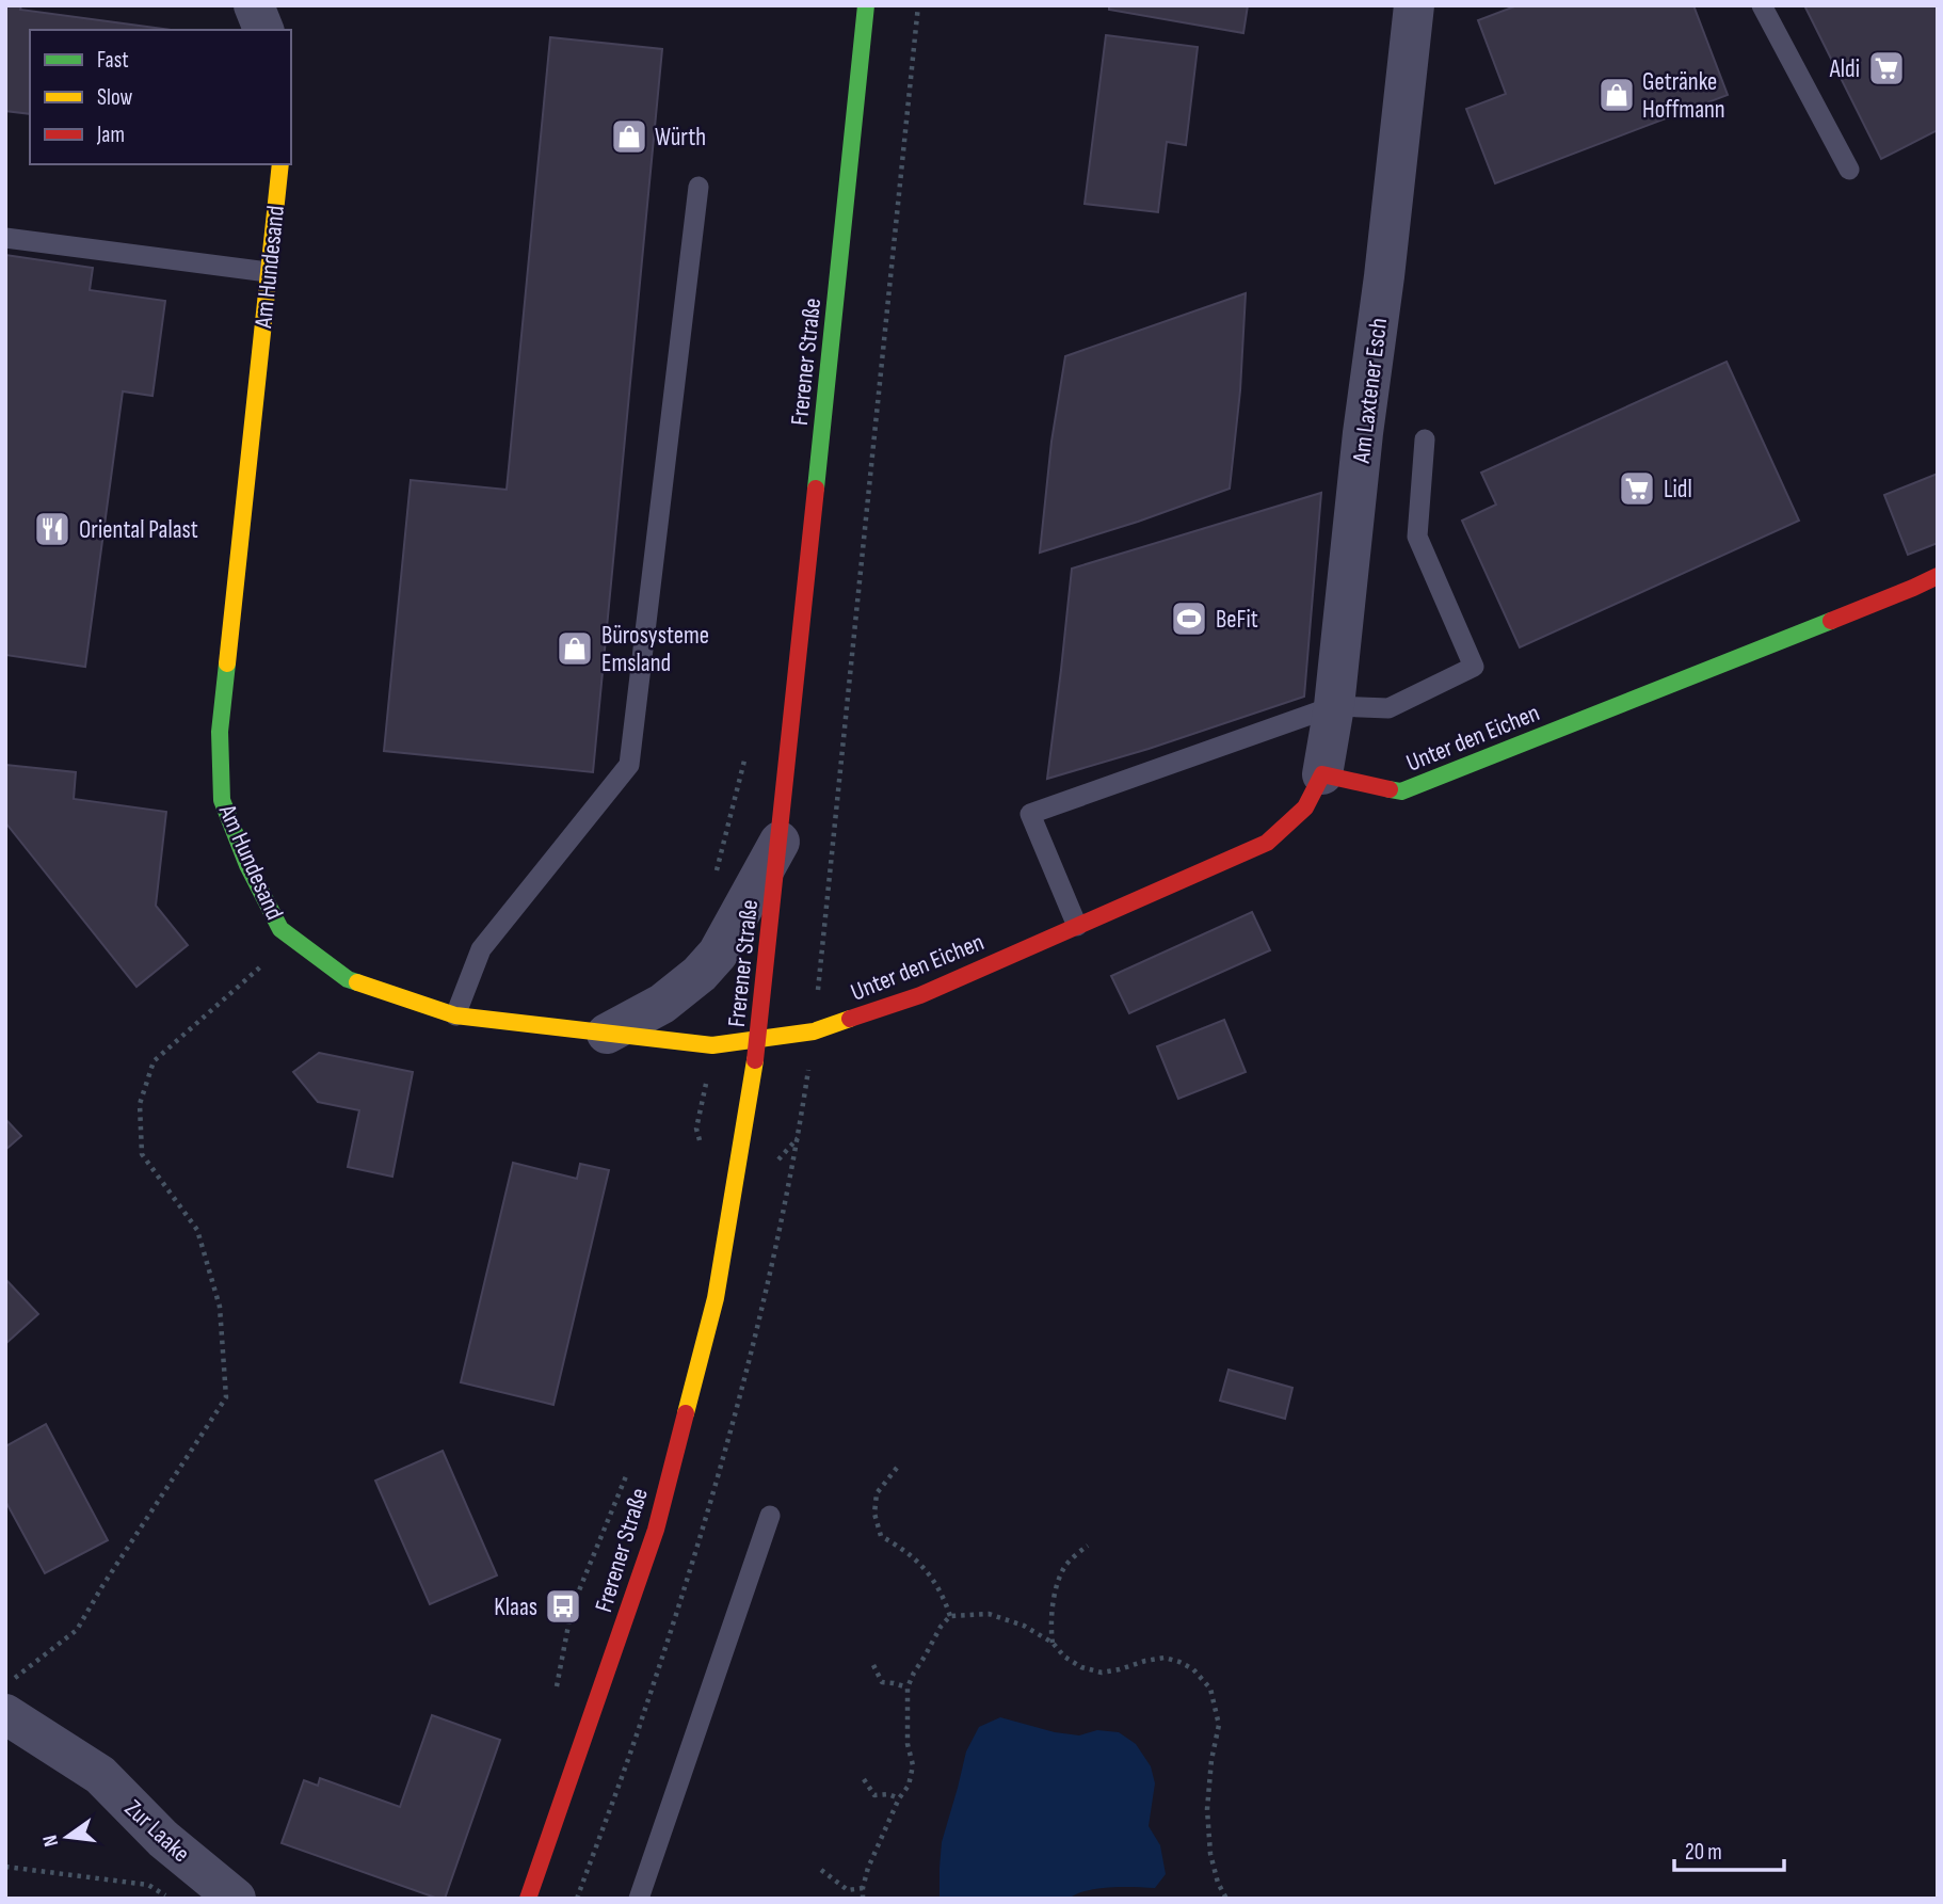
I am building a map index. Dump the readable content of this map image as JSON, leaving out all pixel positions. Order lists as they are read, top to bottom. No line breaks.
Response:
{"streets":{"street":["Am Hundesand","Frerener Straße","Am Laxtener Esch","Unter den Eichen","Zur Laake"]},"crossings":[["Am Hundesand","Frerener Straße"],["Am Hundesand","Unter den Eichen"],["Frerener Straße","Unter den Eichen"],["Am Laxtener Esch","Unter den Eichen"]],"places":{"supermarket":["Aldi","Lidl"],"shop":["Getränke Hoffmann","Würth","Bürosysteme Emsland"],"restaurant":["Oriental Palast"],"sports":["BeFit"],"bus stop":["Klaas"]},"legend":["Fast","Slow","Jam"],"scale_bar":"20 m","north":"left"}
